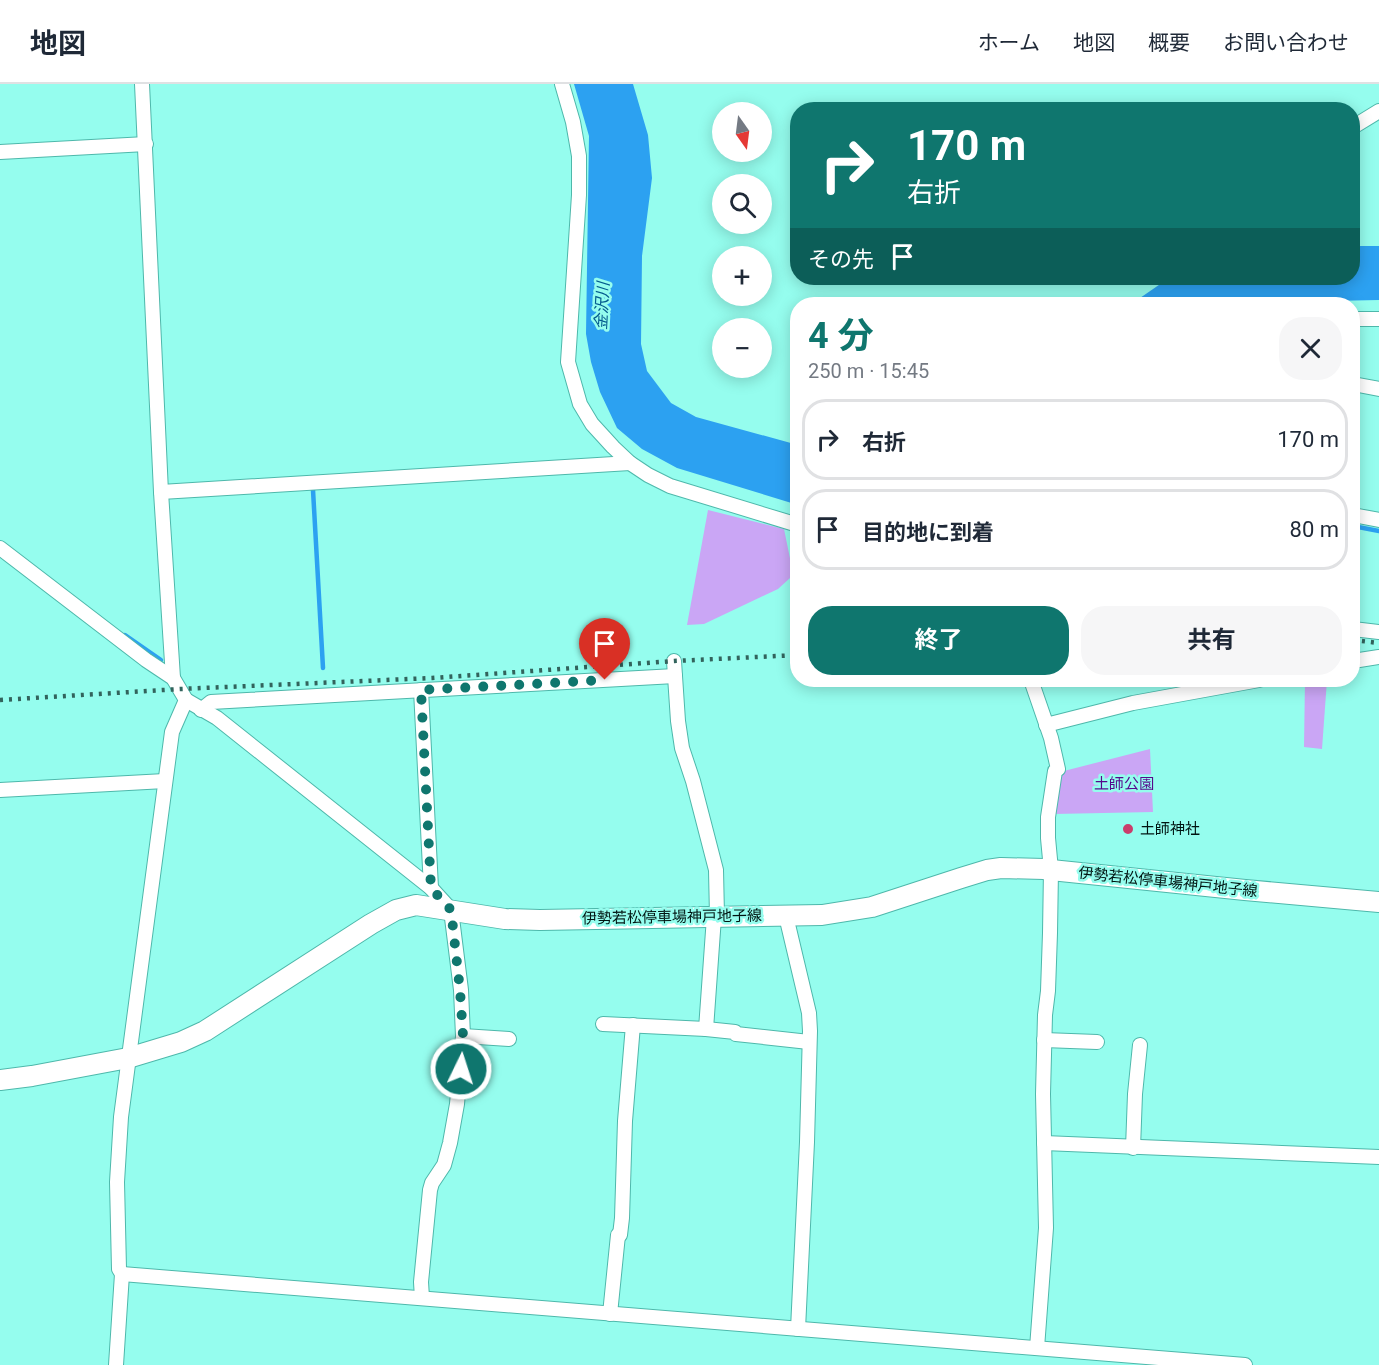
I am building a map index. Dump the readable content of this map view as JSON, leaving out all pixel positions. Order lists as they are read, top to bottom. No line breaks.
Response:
{"streets":{"main road":["伊勢若松停車場神戸地子線"]},"water":["金沢川"],"parks":["土師公園"],"places":["土師神社"],"north":"bottom","page":{"header":"地図","nav":["ホーム","地図","概要","お問い合わせ"],"map_buttons":["+","−"],"turn":["170 m","右折"],"then":"その先","heading":["4 分","250 m · 15:45"],"list":[{"name":"右折","value":"170 m"},{"name":"目的地に到着","value":"80 m"}],"buttons":["終了","共有"]}}
